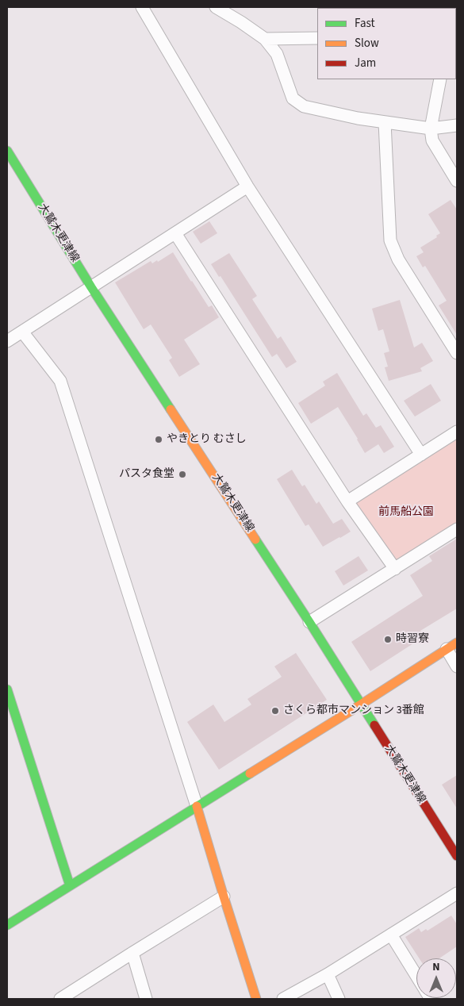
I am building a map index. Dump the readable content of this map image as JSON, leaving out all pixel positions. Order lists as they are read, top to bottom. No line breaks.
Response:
{"streets":{"street":["大鷲木更津線"]},"parks":["前馬船公園"],"places":["やきとり むさし","パスタ食堂","時習寮","さくら都市マンション 3番館"],"legend":["Fast","Slow","Jam"],"north":"top"}
